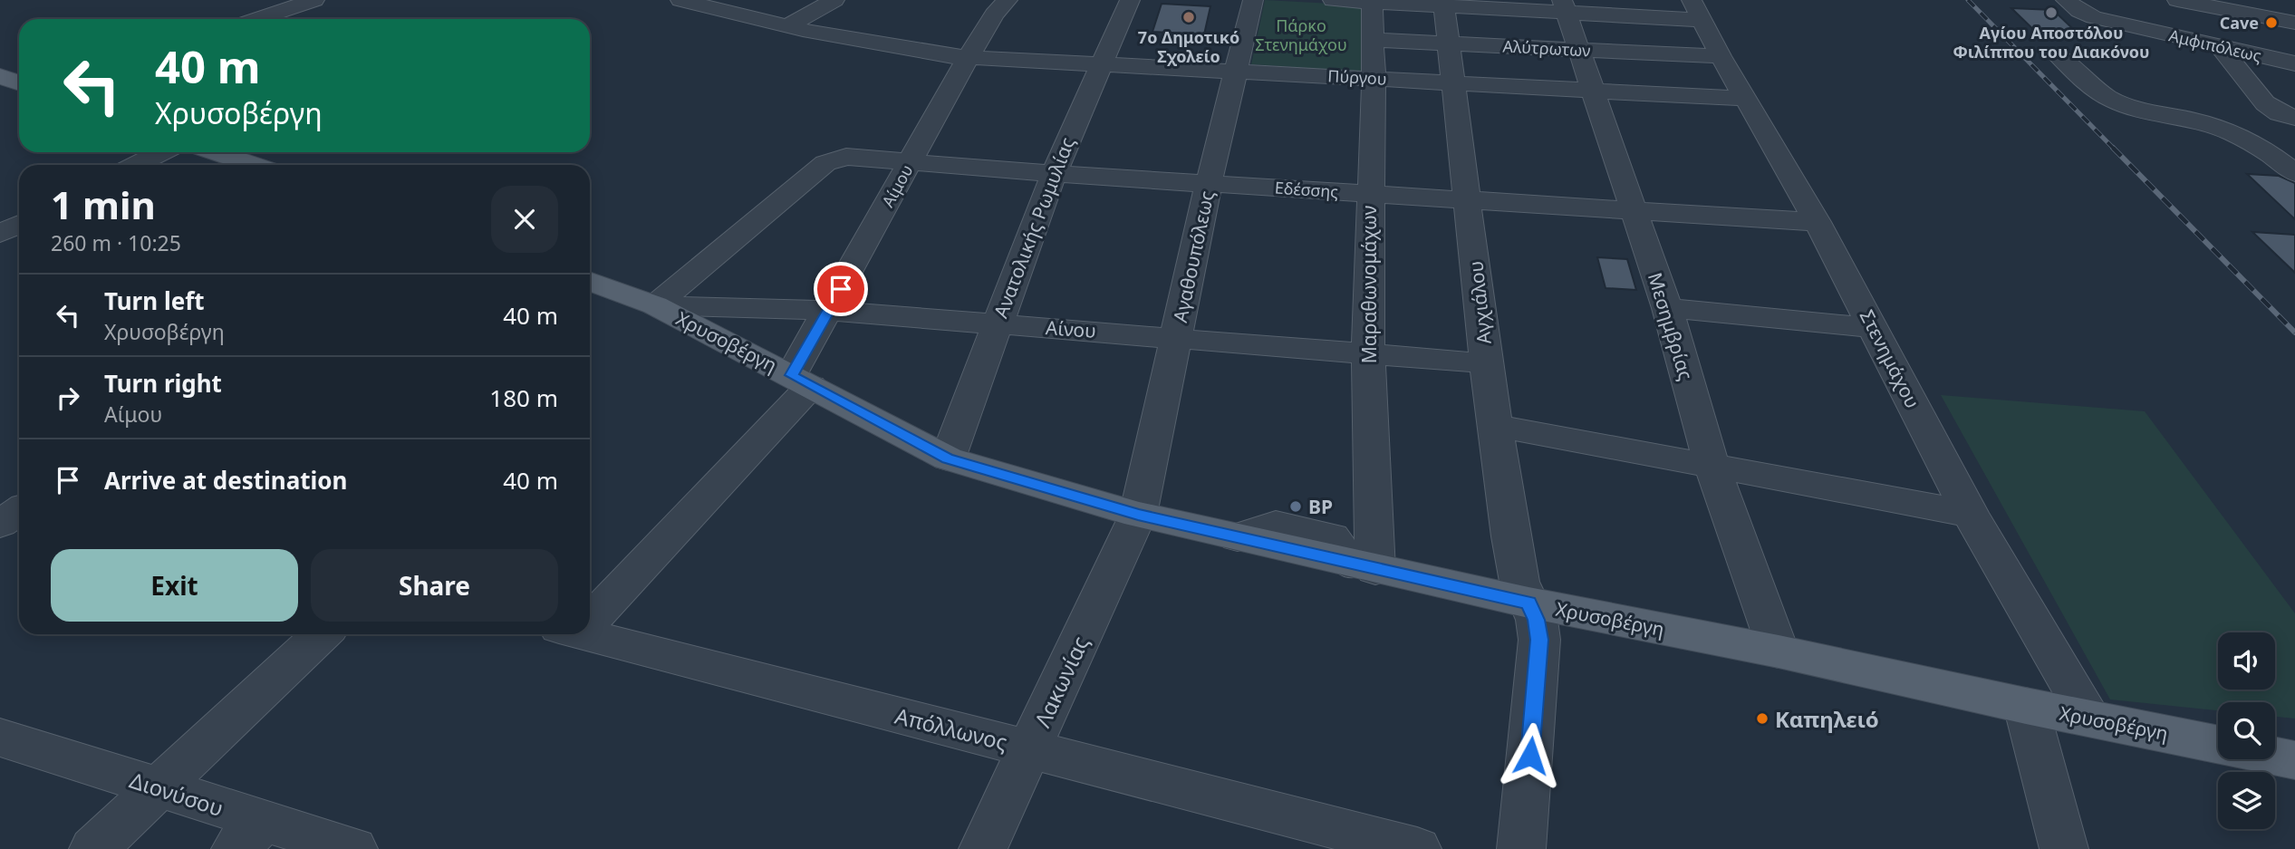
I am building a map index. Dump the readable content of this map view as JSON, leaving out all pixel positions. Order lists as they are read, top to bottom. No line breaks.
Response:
{"streets":{"main road":["Χρυσοβέργη"],"street":["Αμφιπόλεως","Αλύτρωτων","Πύργου","Αίμου","Εδέσσης","Ανατολικής Ρωμυλίας","Αγαθουπόλεως","Μαραθωνομάχων","Αγχιάλου","Μεσημβρίας","Αίνου","Στενημάχου","Λακωνίας","Απόλλωνος","Διονύσου"]},"crossings":[["Αλύτρωτων","Μαραθωνομάχων"],["Αλύτρωτων","Αγχιάλου"],["Αλύτρωτων","Μεσημβρίας"],["Αλύτρωτων","Στενημάχου"],["Πύργου","Αίμου"],["Πύργου","Ανατολικής Ρωμυλίας"],["Πύργου","Αγαθουπόλεως"],["Πύργου","Μαραθωνομάχων"],["Πύργου","Αγχιάλου"],["Πύργου","Μεσημβρίας"],["Πύργου","Στενημάχου"],["Αίμου","Εδέσσης"],["Αίμου","Αίνου"],["Αίμου","Χρυσοβέργη"],["Εδέσσης","Ανατολικής Ρωμυλίας"],["Εδέσσης","Αγαθουπόλεως"],["Εδέσσης","Μαραθωνομάχων"],["Εδέσσης","Αγχιάλου"],["Εδέσσης","Μεσημβρίας"],["Εδέσσης","Αίνου"],["Εδέσσης","Χρυσοβέργη"],["Εδέσσης","Στενημάχου"],["Ανατολικής Ρωμυλίας","Αίνου"],["Ανατολικής Ρωμυλίας","Χρυσοβέργη"],["Αγαθουπόλεως","Αίνου"],["Αγαθουπόλεως","Χρυσοβέργη"],["Αγαθουπόλεως","Λακωνίας"],["Μαραθωνομάχων","Αίνου"],["Μαραθωνομάχων","Χρυσοβέργη"],["Αγχιάλου","Αίνου"],["Αγχιάλου","Χρυσοβέργη"],["Μεσημβρίας","Χρυσοβέργη"],["Αίνου","Χρυσοβέργη"],["Χρυσοβέργη","Στενημάχου"],["Χρυσοβέργη","Λακωνίας"],["Λακωνίας","Απόλλωνος"]],"parks":["Πάρκο Στενημάχου"],"places":["Αγίου Αποστόλου Φιλίππου του Διακόνου","7ο Δημοτικό Σχολείο","Cave","BP","Καπηλειό"],"page":{"turn":["40 m","Χρυσοβέργη"],"heading":["1 min","260 m · 10:25"],"list":[{"name":"Turn left","note":"Χρυσοβέργη","value":"40 m"},{"name":"Turn right","note":"Αίμου","value":"180 m"},{"name":"Arrive at destination","value":"40 m"}],"buttons":["Exit","Share"]}}
